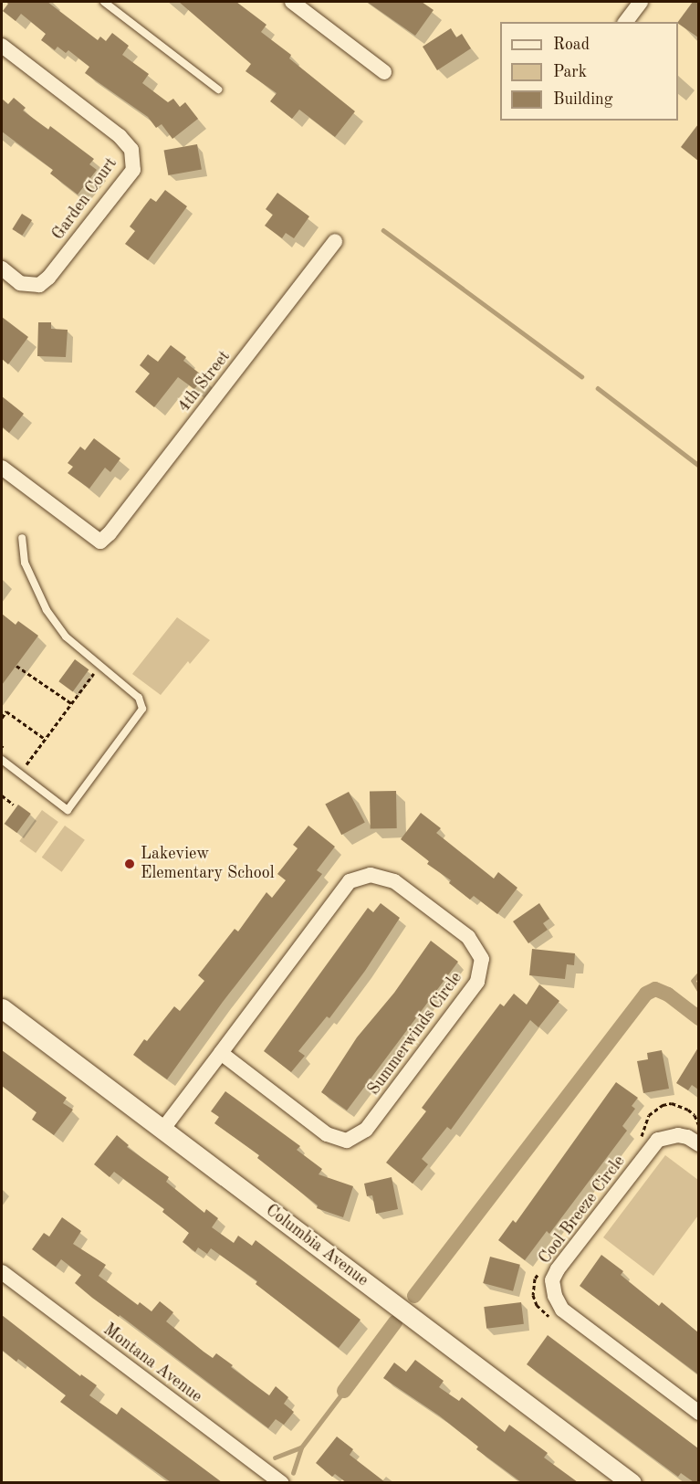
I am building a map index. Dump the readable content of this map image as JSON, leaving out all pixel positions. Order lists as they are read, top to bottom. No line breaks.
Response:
{"streets":{"street":["Garden Court","4th Street","Summerwinds Circle","Cool Breeze Circle","Columbia Avenue","Montana Avenue"]},"crossings":[["Summerwinds Circle","Columbia Avenue"]],"places":["Lakeview Elementary School"],"legend":["Road","Park","Building"]}
